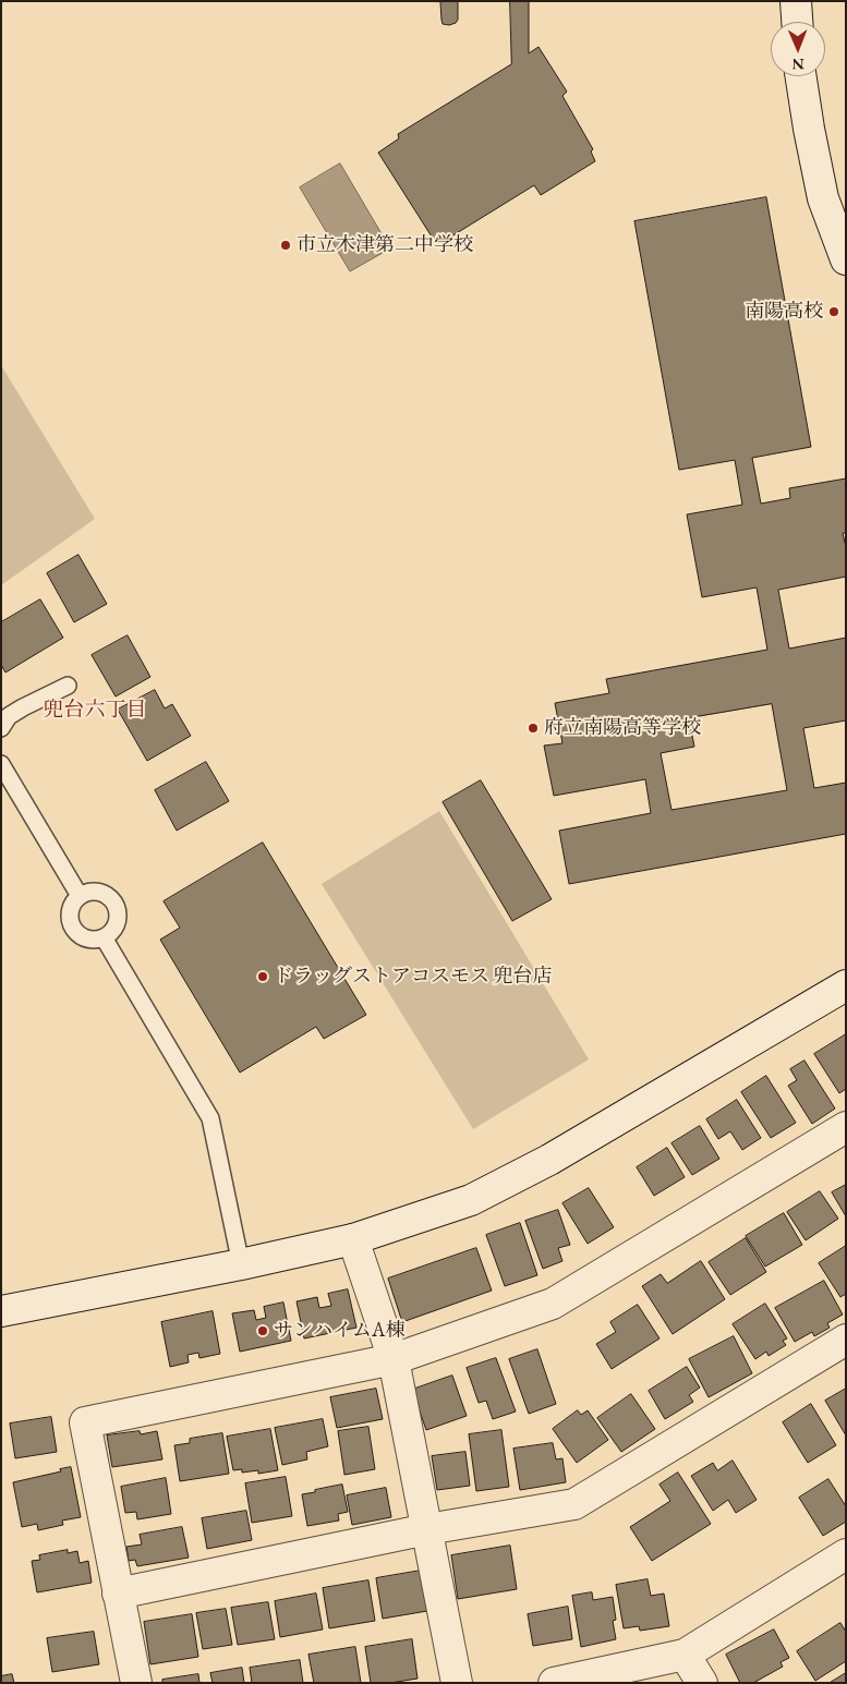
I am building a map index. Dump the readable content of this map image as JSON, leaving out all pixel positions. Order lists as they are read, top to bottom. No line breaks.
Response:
{"districts":["兜台六丁目"],"places":["市立木津第二中学校","南陽高校","府立南陽高等学校","ドラッグストアコスモス 兜台店","サンハイムA棟"],"north":"bottom"}
